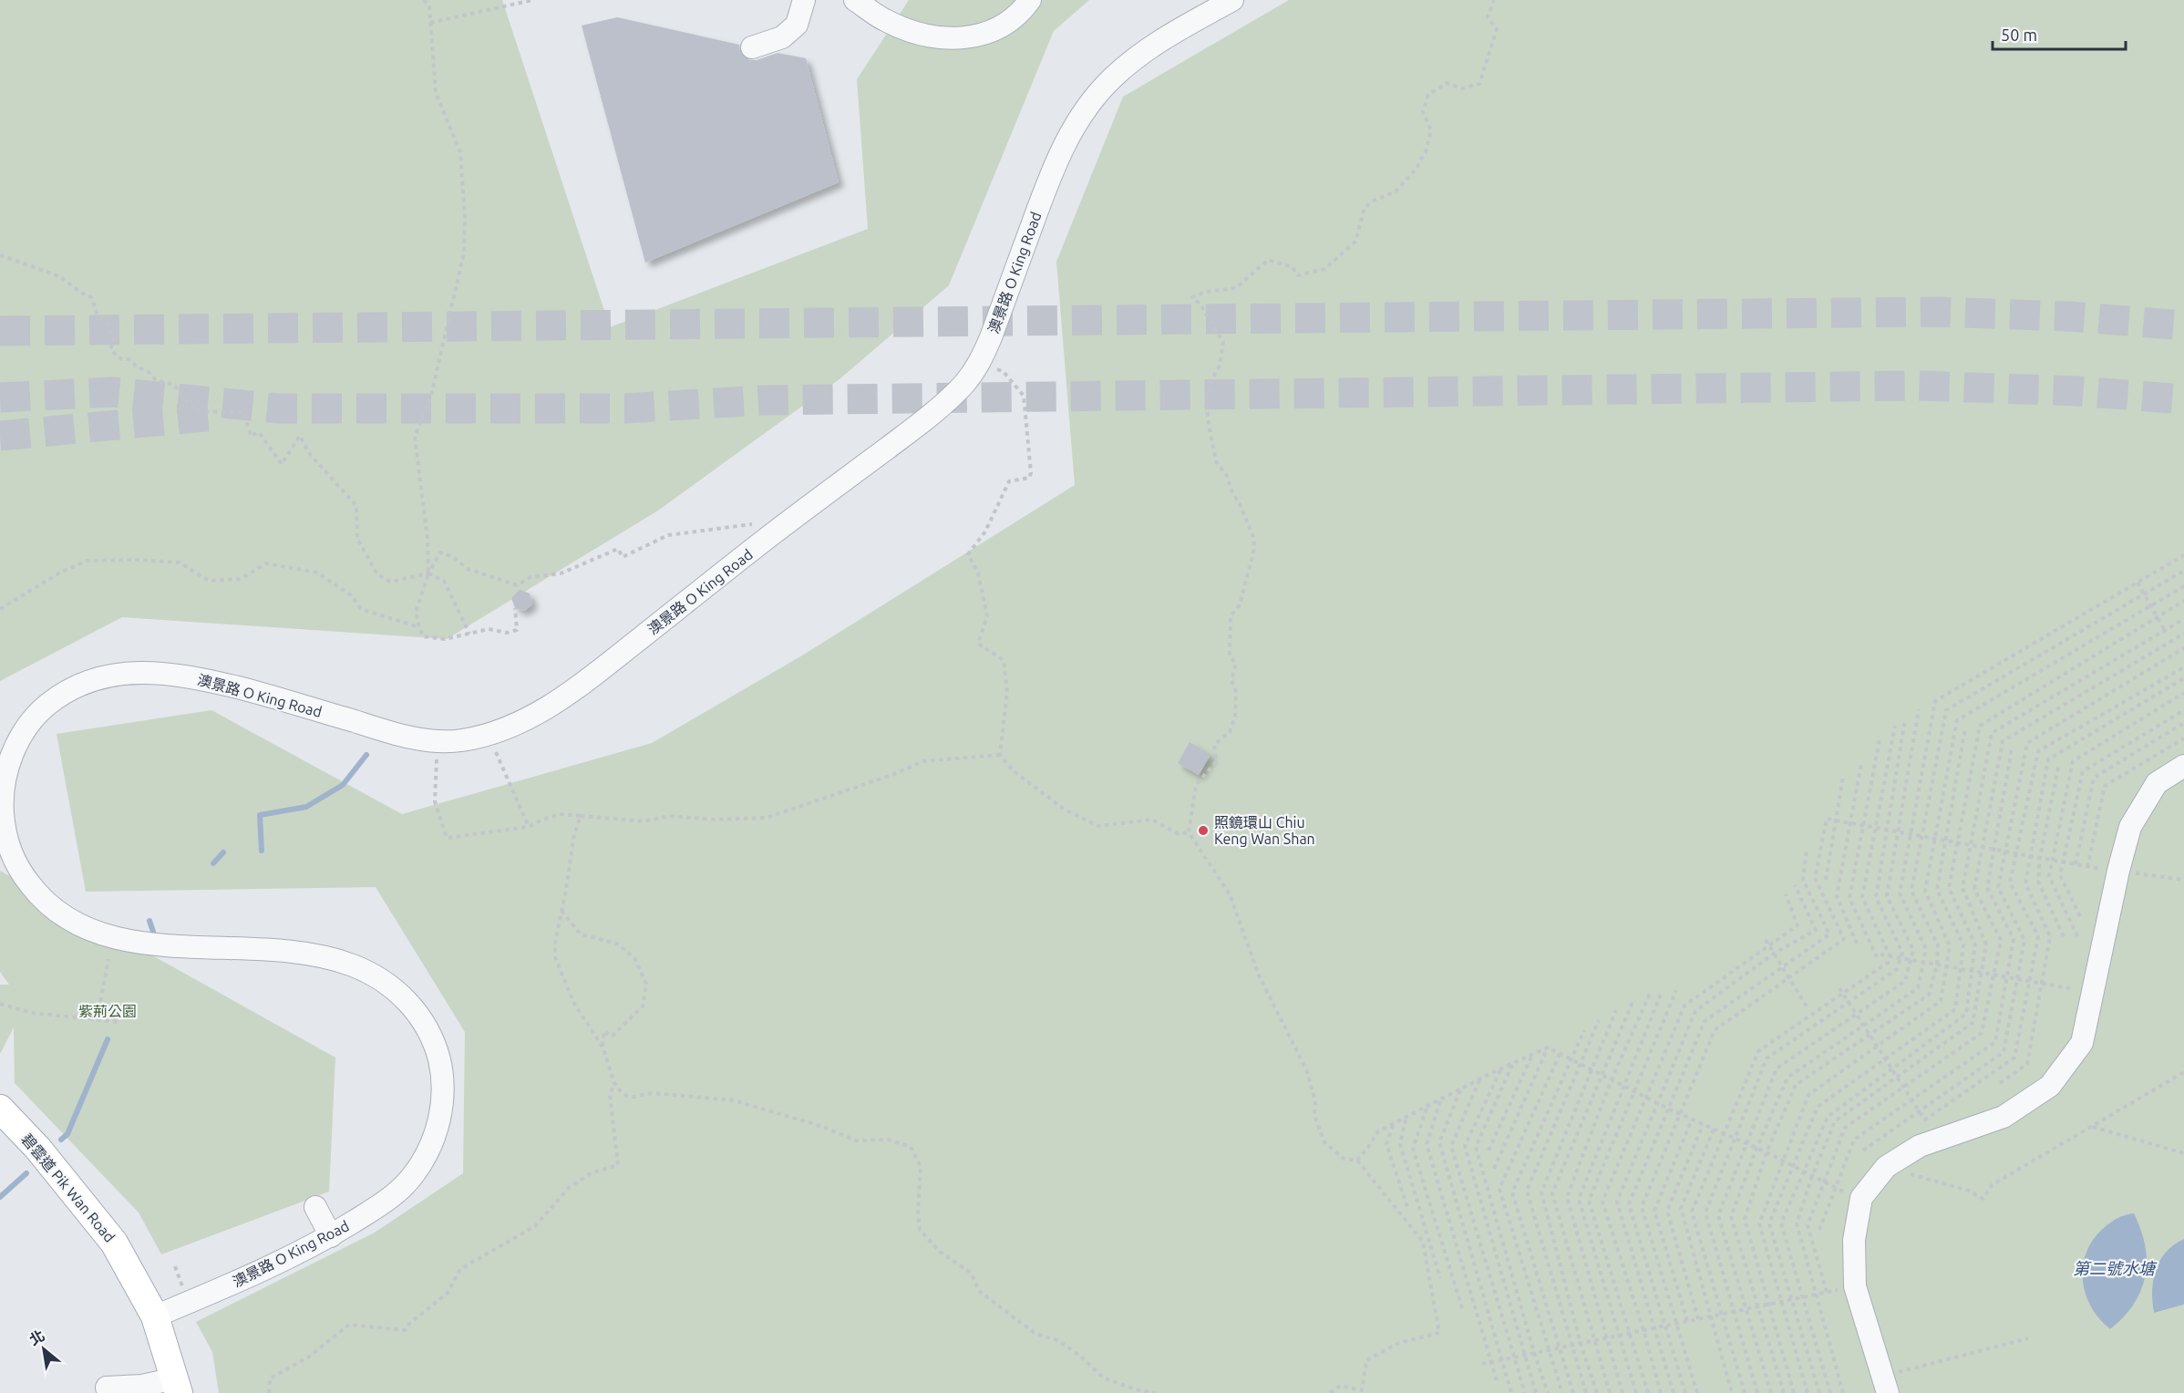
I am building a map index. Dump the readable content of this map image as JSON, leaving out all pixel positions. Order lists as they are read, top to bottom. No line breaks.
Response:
{"streets":{"main road":["碧雲道 Pik Wan Road"],"street":["澳景路 O King Road"]},"crossings":[["澳景路 O King Road","碧雲道 Pik Wan Road"]],"water":["第二號水塘"],"parks":["紫荊公園"],"places":["照鏡環山 Chiu Keng Wan Shan"],"scale_bar":"50 m","north":"top left"}
